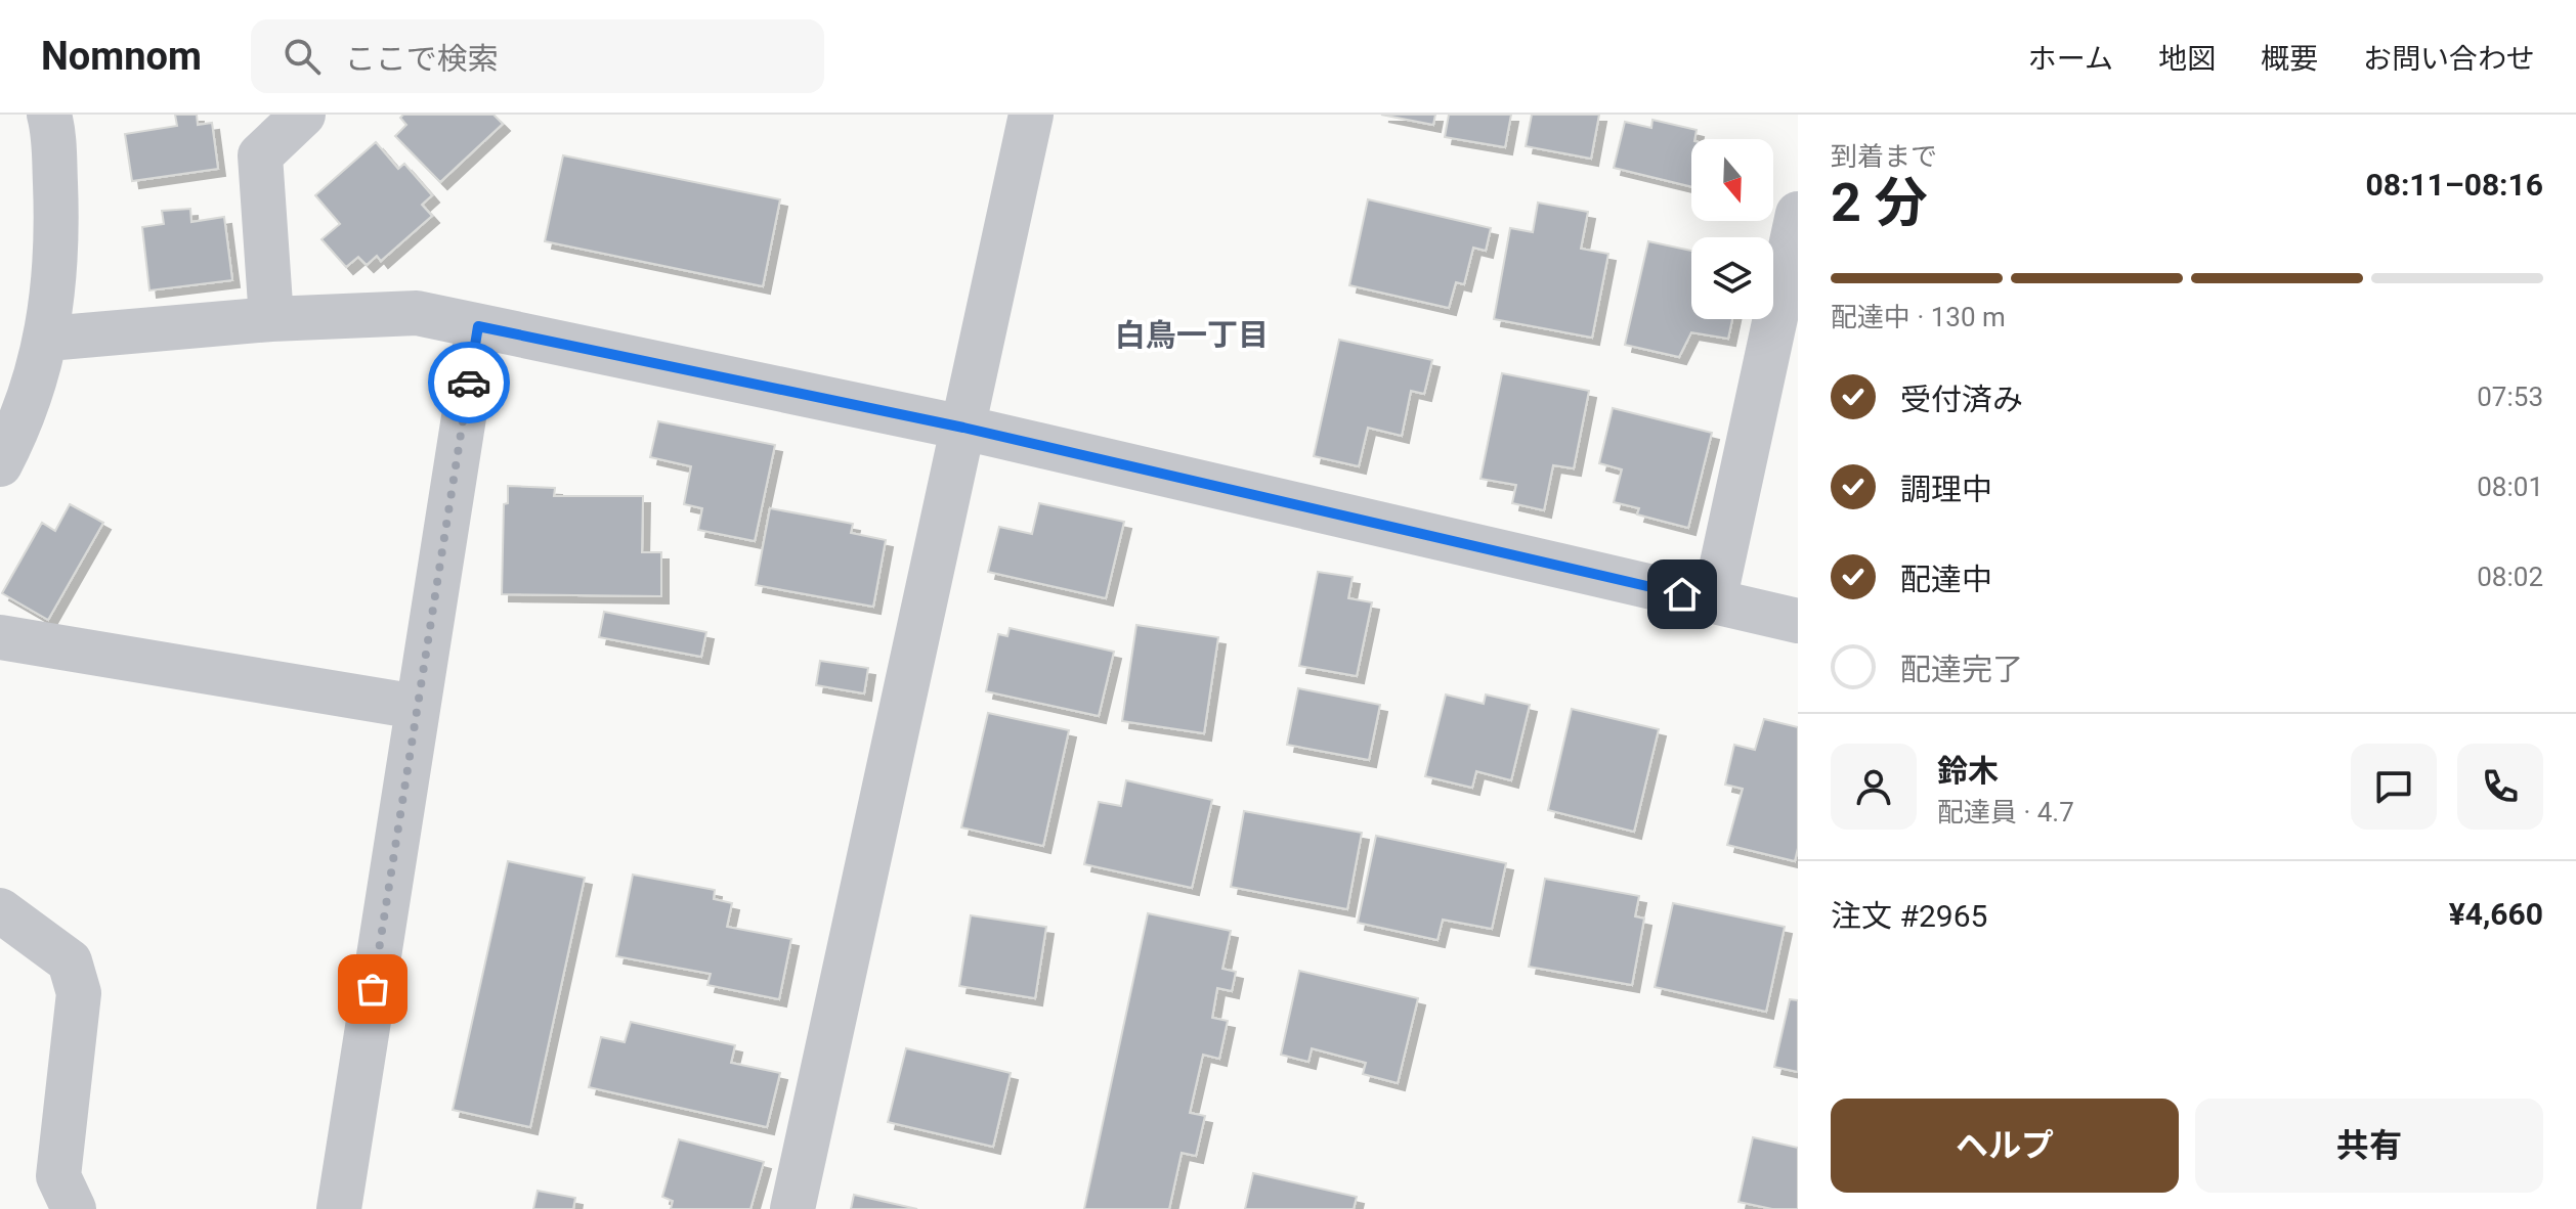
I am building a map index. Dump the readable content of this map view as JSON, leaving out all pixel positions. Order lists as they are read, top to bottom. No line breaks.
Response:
{"districts":["白鳥一丁目"],"north":"bottom","page":{"header":"Nomnom","search":"ここで検索","nav":["ホーム","地図","概要","お問い合わせ"],"heading":["2 分","到着まで","08:11–08:16"],"panel":["鈴木","配達員 · 4.7","注文 #2965","¥4,660"],"bar":"配達中 · 130 m","list":[["受付済み","07:53"],["調理中","08:01"],["配達中","08:02"],"配達完了"],"buttons":["ヘルプ","共有"]}}
